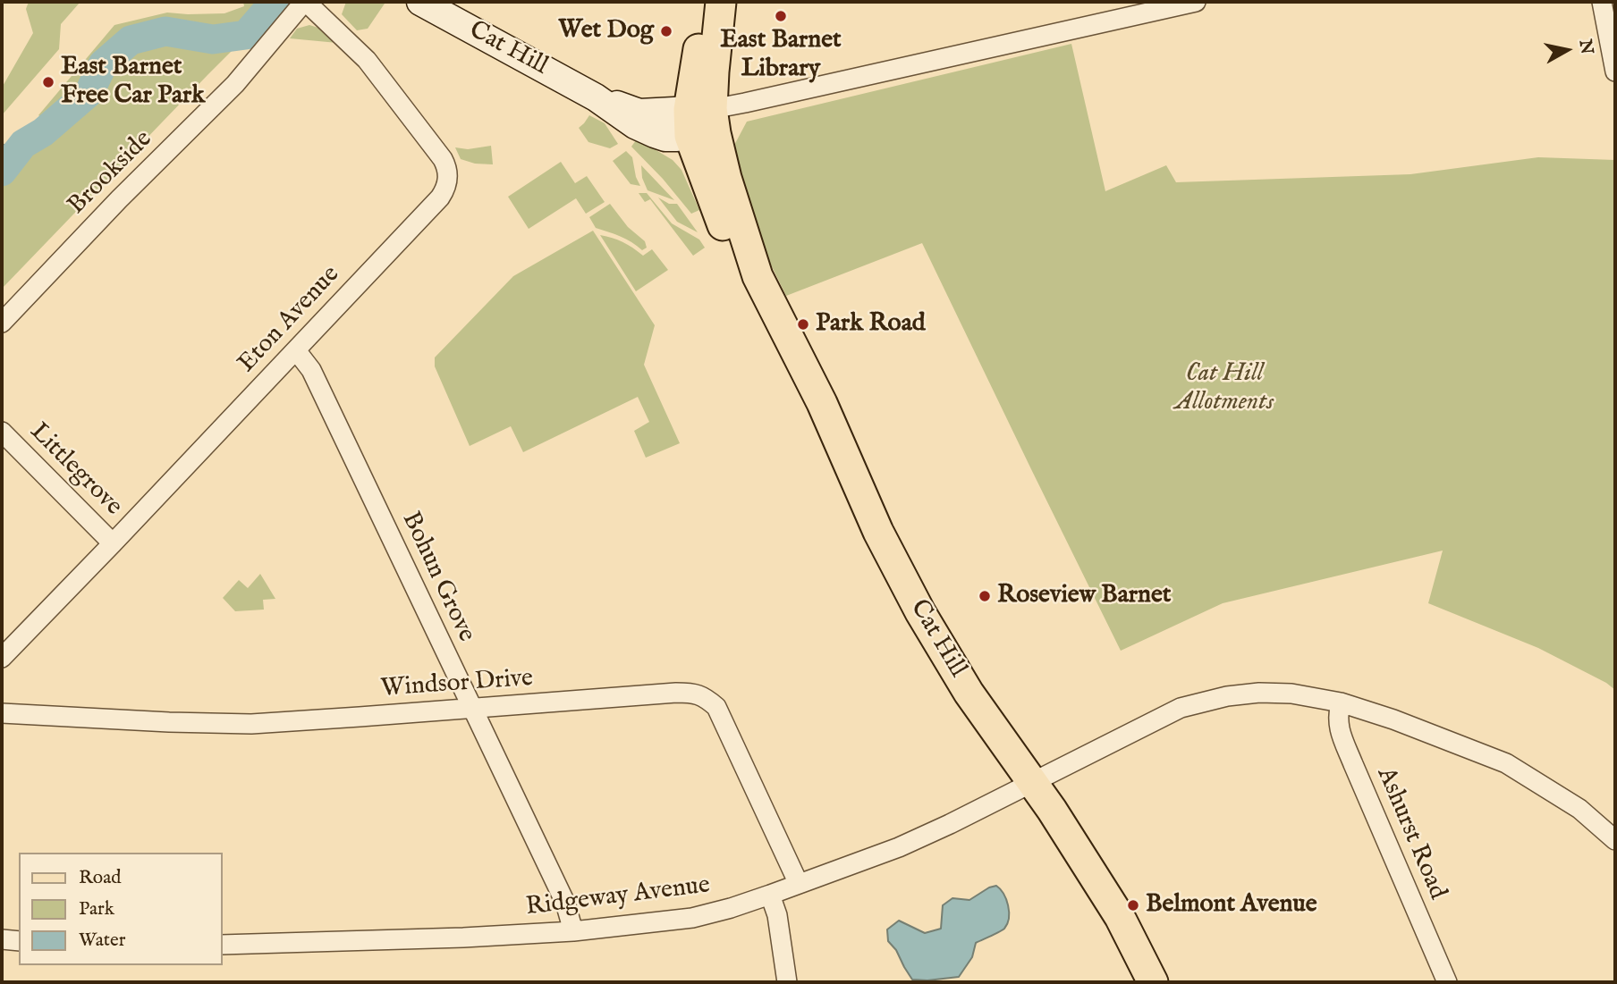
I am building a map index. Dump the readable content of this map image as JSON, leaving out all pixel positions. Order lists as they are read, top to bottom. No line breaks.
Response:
{"streets":{"main road":["Cat Hill"],"street":["Brookside","Eton Avenue","Littlegrove","Bohun Grove","Windsor Drive","Ashurst Road","Ridgeway Avenue"]},"crossings":[["Cat Hill","Ridgeway Avenue"],["Brookside","Eton Avenue"],["Eton Avenue","Littlegrove"],["Eton Avenue","Bohun Grove"],["Bohun Grove","Windsor Drive"],["Bohun Grove","Ridgeway Avenue"],["Windsor Drive","Ridgeway Avenue"]],"parks":["Cat Hill Allotments"],"places":["East Barnet Library","Wet Dog","East Barnet Free Car Park","Park Road","Roseview Barnet","Belmont Avenue"],"legend":["Road","Park","Water"],"north":"right"}
